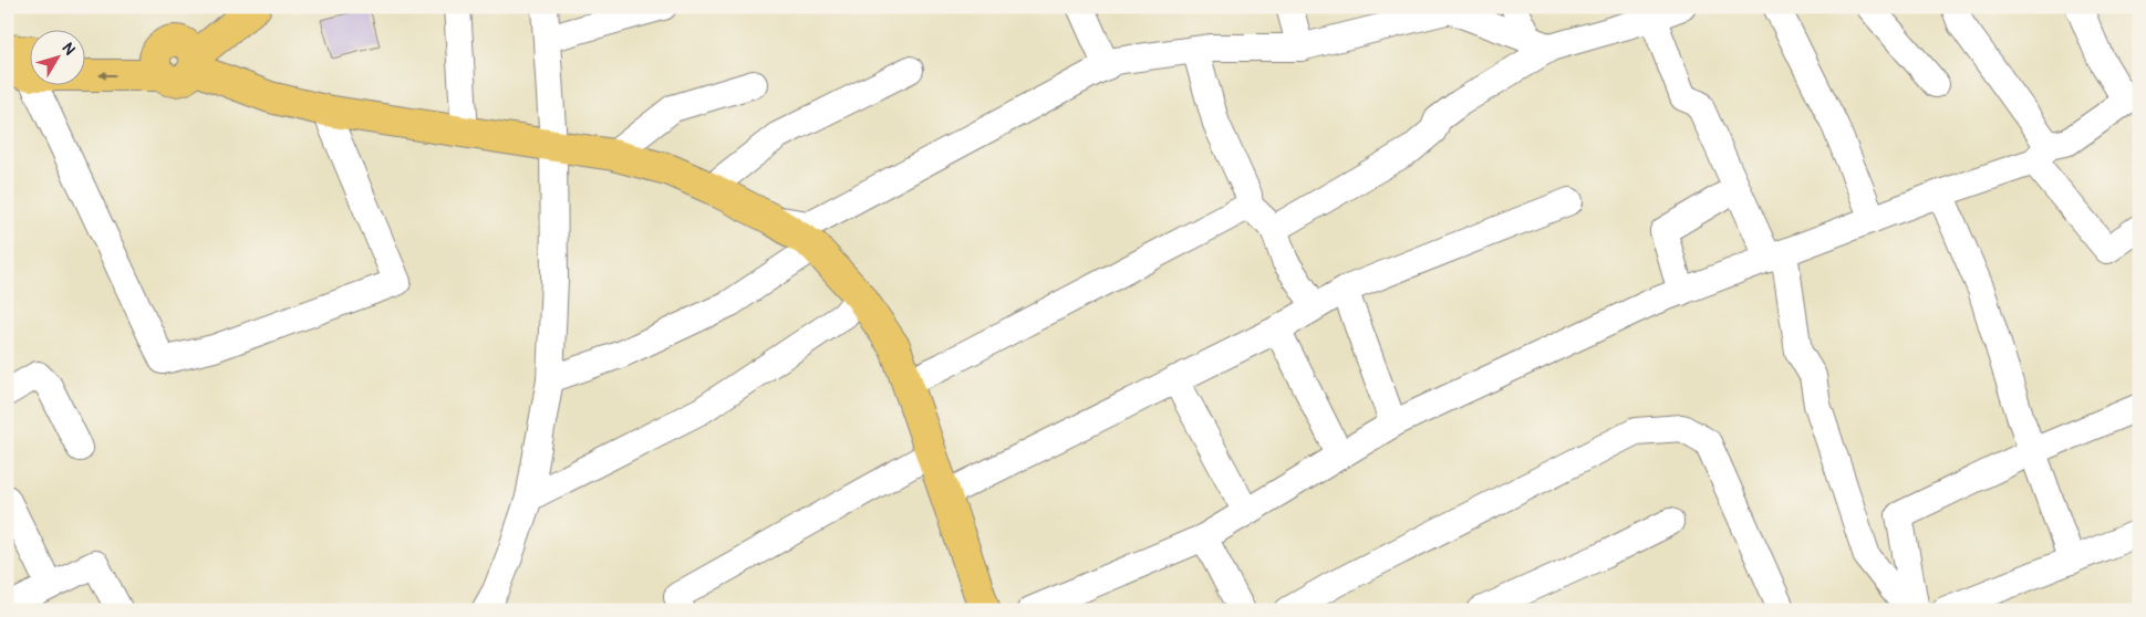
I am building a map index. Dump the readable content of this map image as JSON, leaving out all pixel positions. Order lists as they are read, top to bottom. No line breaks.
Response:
{"north":"top right"}
